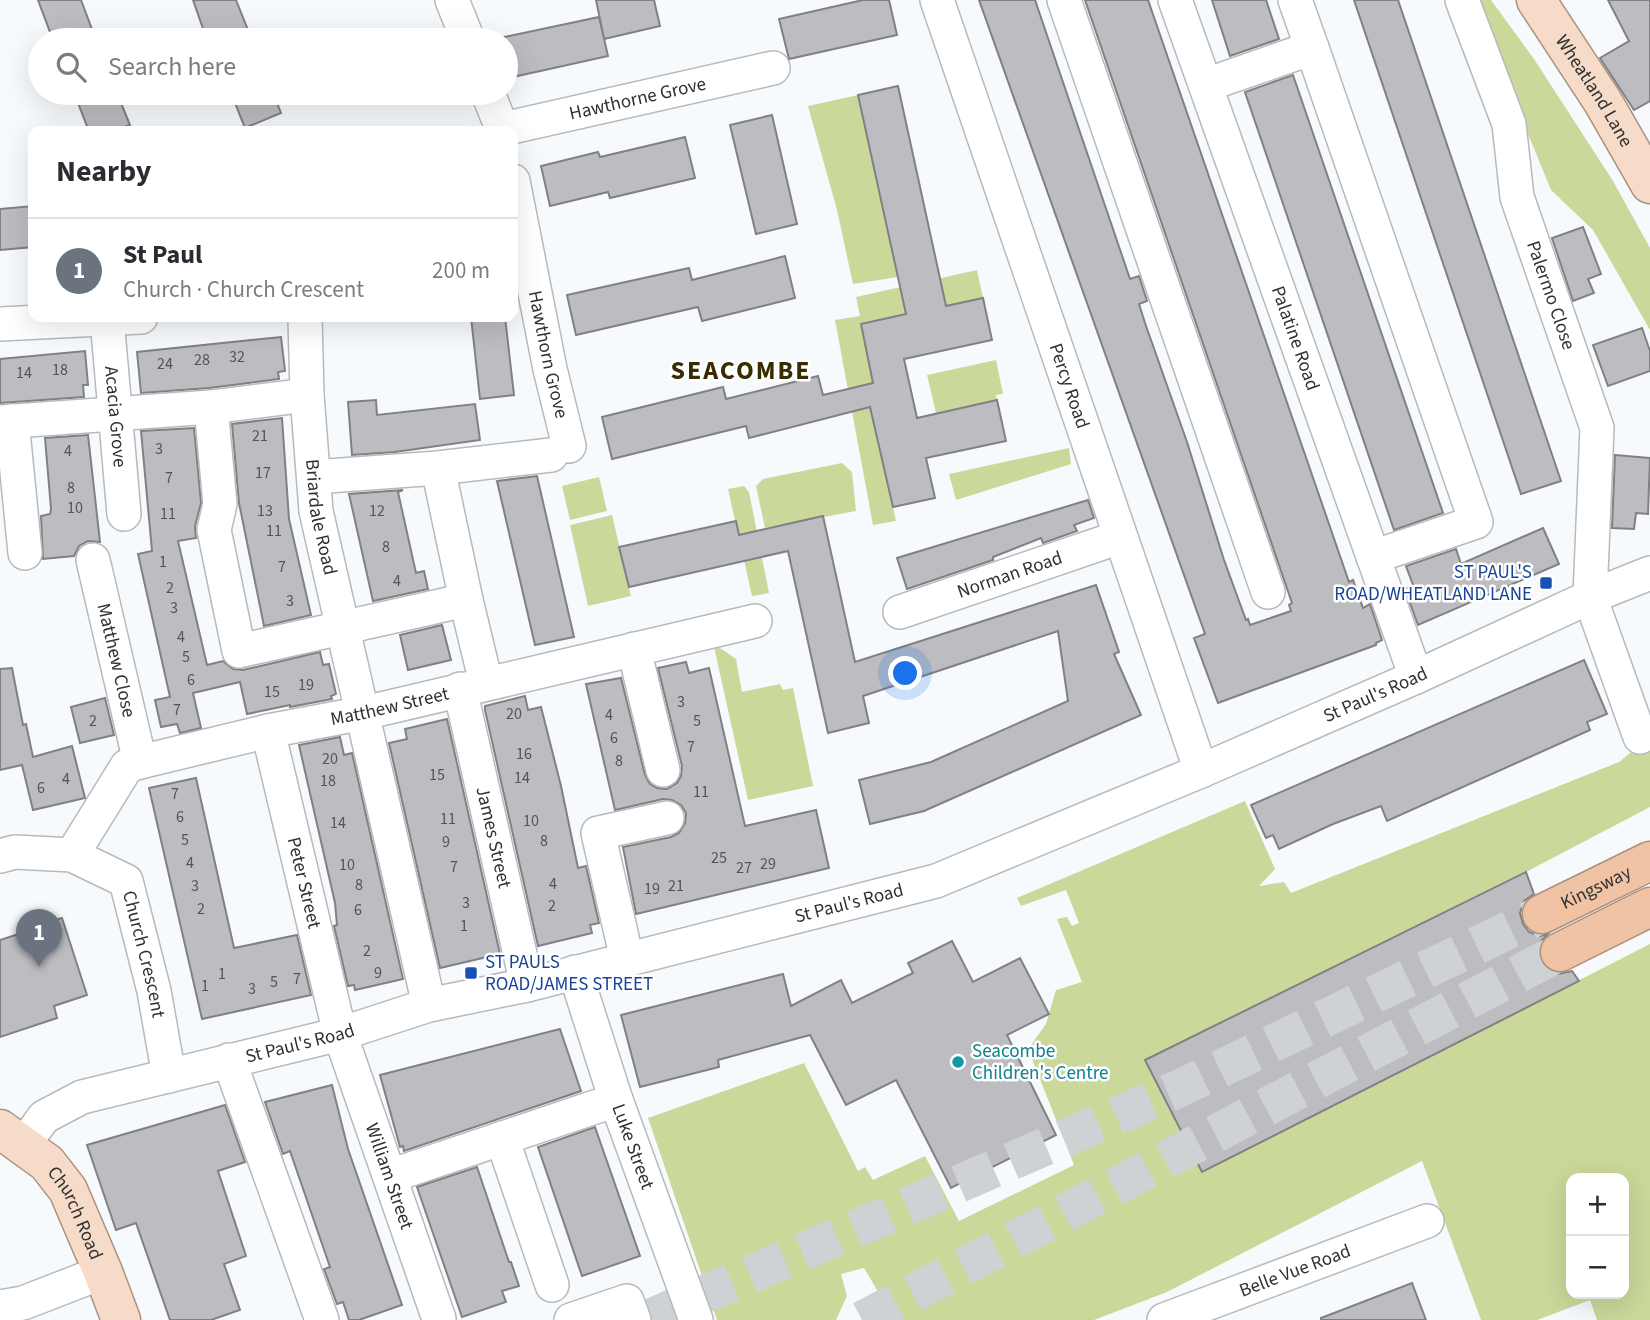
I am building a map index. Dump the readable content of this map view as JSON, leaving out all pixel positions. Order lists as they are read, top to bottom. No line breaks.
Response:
{"streets":{"highway":["Kingsway"],"main road":["Wheatland Lane","Church Road"],"street":["Hawthorne Grove","Palermo Close","Palatine Road","Hawthorn Grove","Percy Road","Acacia Grove","Briardale Road","Norman Road","Matthew Close","St Paul's Road","Matthew Street","James Street","Peter Street","Church Crescent","Luke Street","William Street","Belle Vue Road"]},"crossings":[["Palermo Close","St Paul's Road"],["Palatine Road","St Paul's Road"],["Hawthorn Grove","James Street"],["Percy Road","Norman Road"],["Percy Road","St Paul's Road"],["Briardale Road","St Paul's Road"],["Briardale Road","Matthew Street"],["Matthew Close","Matthew Street"],["St Paul's Road","James Street"],["St Paul's Road","Peter Street"],["St Paul's Road","Church Crescent"],["St Paul's Road","Luke Street"],["St Paul's Road","William Street"],["St Paul's Road","Church Road"],["Matthew Street","James Street"],["Matthew Street","Peter Street"],["Matthew Street","Church Crescent"],["Peter Street","William Street"]],"districts":["SEACOMBE"],"places":{"transit":["ST PAUL'S ROAD/WHEATLAND LANE","ST PAULS ROAD/JAMES STREET"],"other":["Seacombe Children's Centre"]},"house_numbers":["32","28","24","18","14","21","3","4","17","7","8","10","13","12","11","11","8","1","7","4","2","3","3","4","5","6","19","15","3","7","20","4","2","5","6","7","16","20","8","15","14","4","18","6","11","7","6","11","10","14","5","8","9","25","4","29","10","7","27","4","8","3","21","19","3","2","2","6","1","2","9","1","7","5","1","3"],"page":{"search":"Search here","heading":"Nearby","list":[{"mark":"1","name":"St Paul","note":"Church · Church Crescent","value":"200 m"}],"pins":"1","map_buttons":["+","−"]}}
